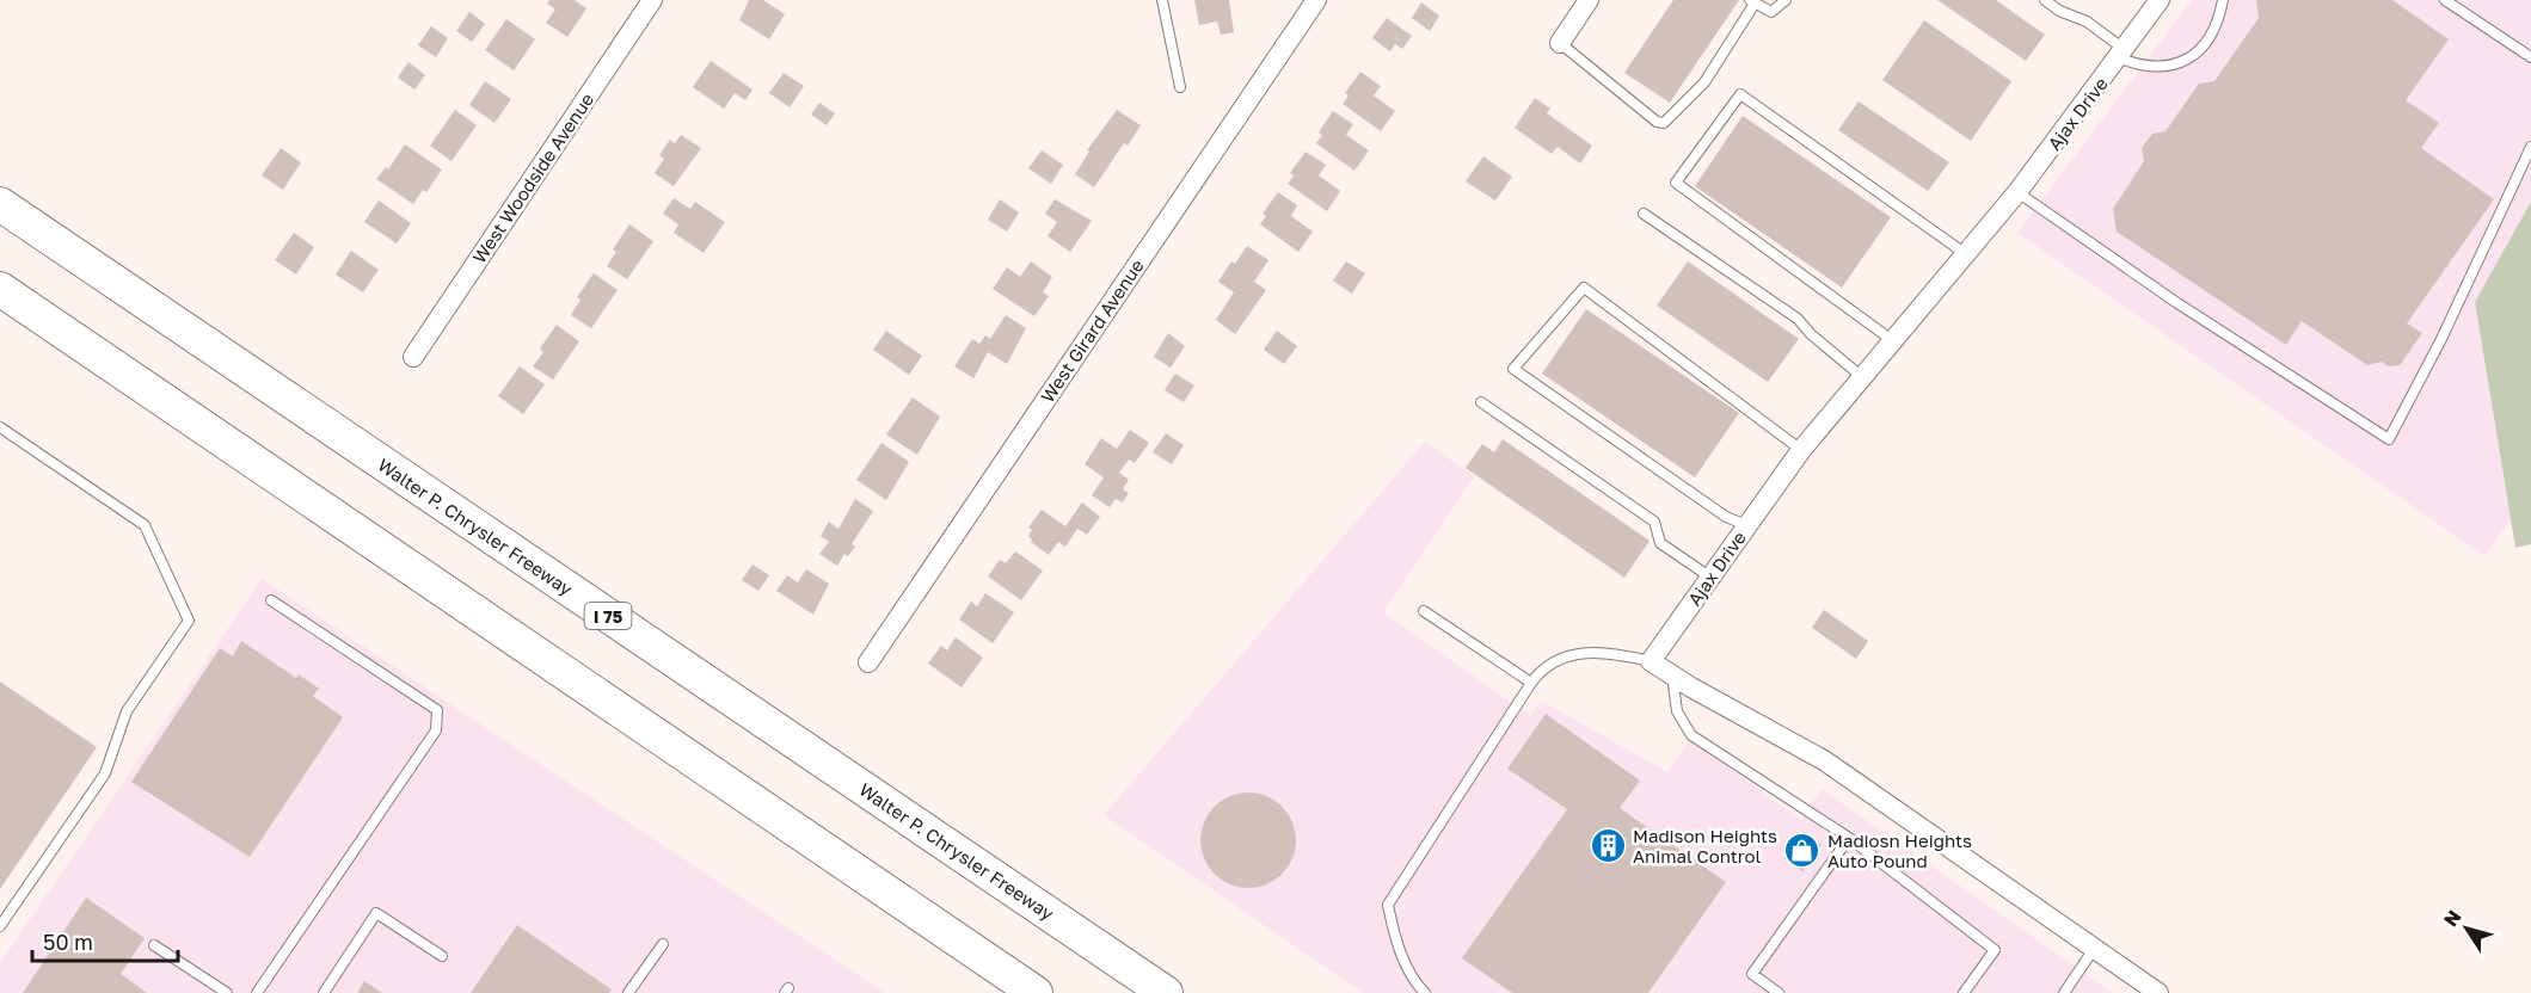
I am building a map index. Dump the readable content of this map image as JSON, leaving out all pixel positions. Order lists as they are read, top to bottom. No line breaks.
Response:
{"streets":{"highway":["Walter P. Chrysler Freeway","I 75"],"street":["Ajax Drive","West Woodside Avenue","West Girard Avenue"]},"places":{"building":["Madison Heights Animal Control"],"shop":["Madiosn Heights Auto Pound"]},"scale_bar":"50 m","north":"top left"}
